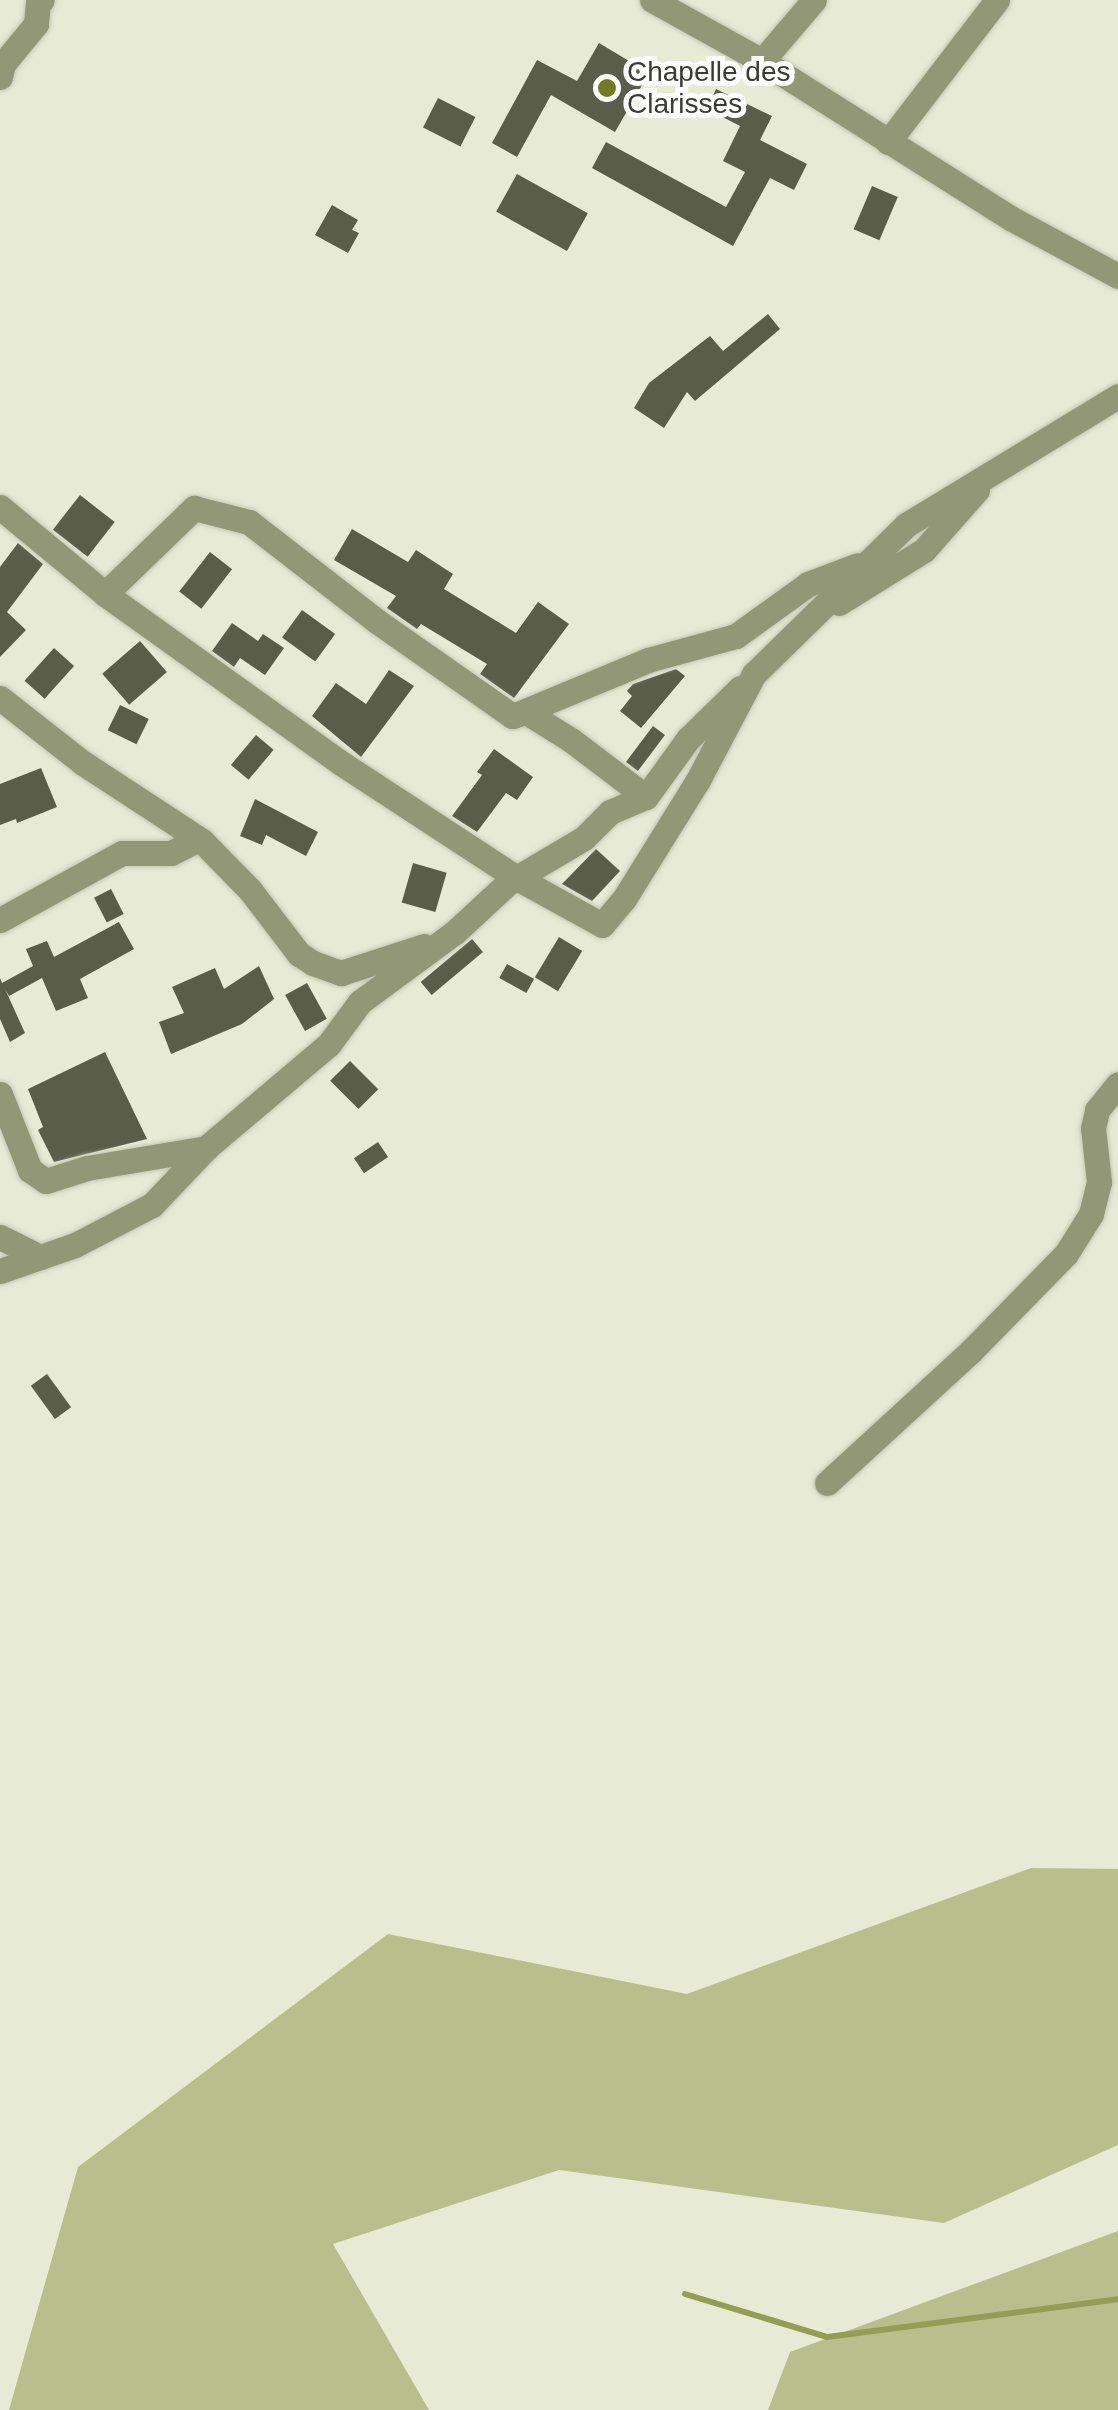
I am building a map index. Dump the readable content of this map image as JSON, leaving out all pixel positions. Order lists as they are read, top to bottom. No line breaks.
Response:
{"places":["Chapelle des Clarisses"]}
